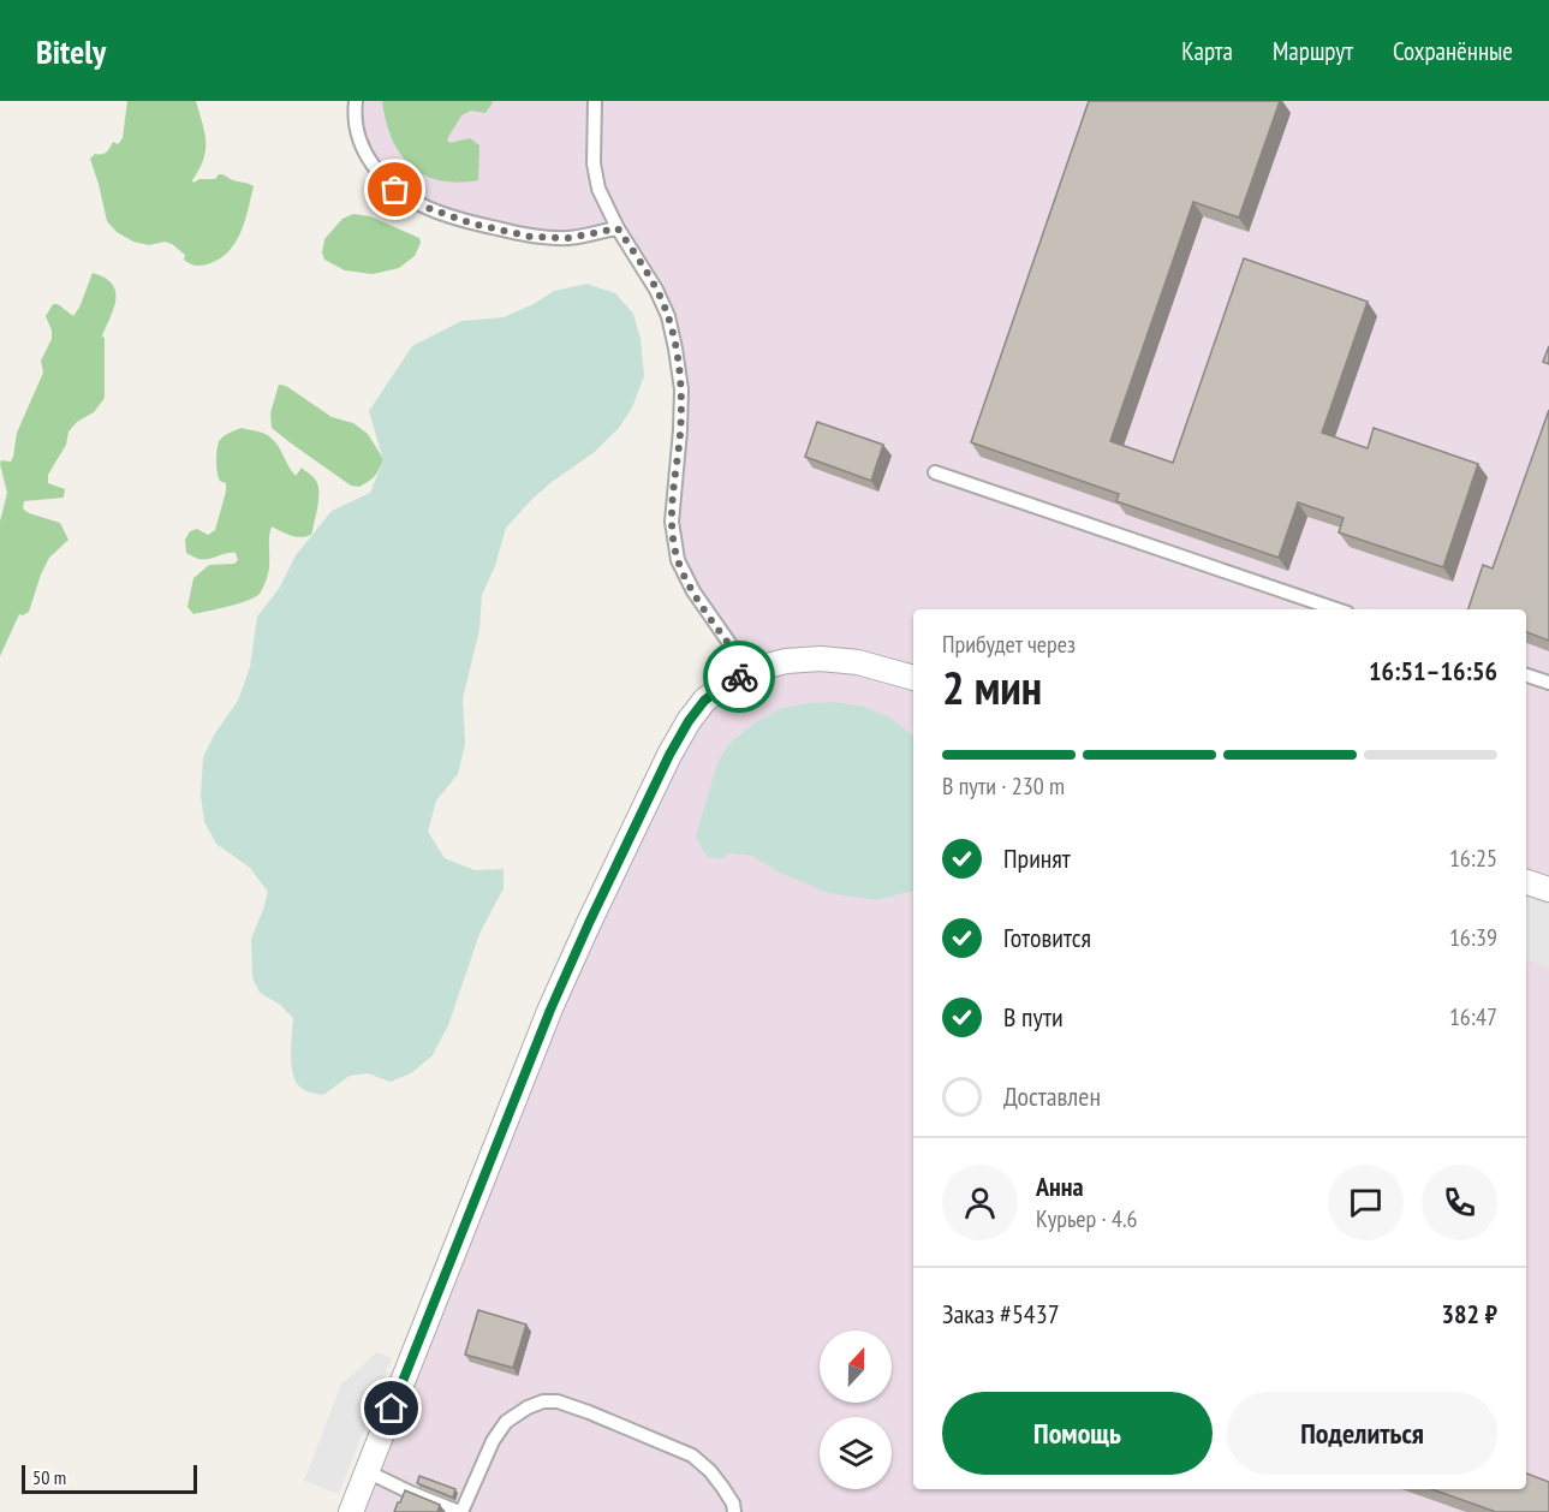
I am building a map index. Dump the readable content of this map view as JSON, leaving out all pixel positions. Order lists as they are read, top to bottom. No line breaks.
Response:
{"scale_bar":"50 m","north":"top","page":{"header":"Bitely","nav":["Карта","Маршрут","Сохранённые"],"heading":["2 мин","Прибудет через","16:51–16:56"],"panel":["Анна","Курьер · 4.6","Заказ #5437","382 ₽"],"bar":"В пути · 230 m","list":[["Принят","16:25"],["Готовится","16:39"],["В пути","16:47"],"Доставлен"],"buttons":["Помощь","Поделиться"],"scale":"50 m"}}
